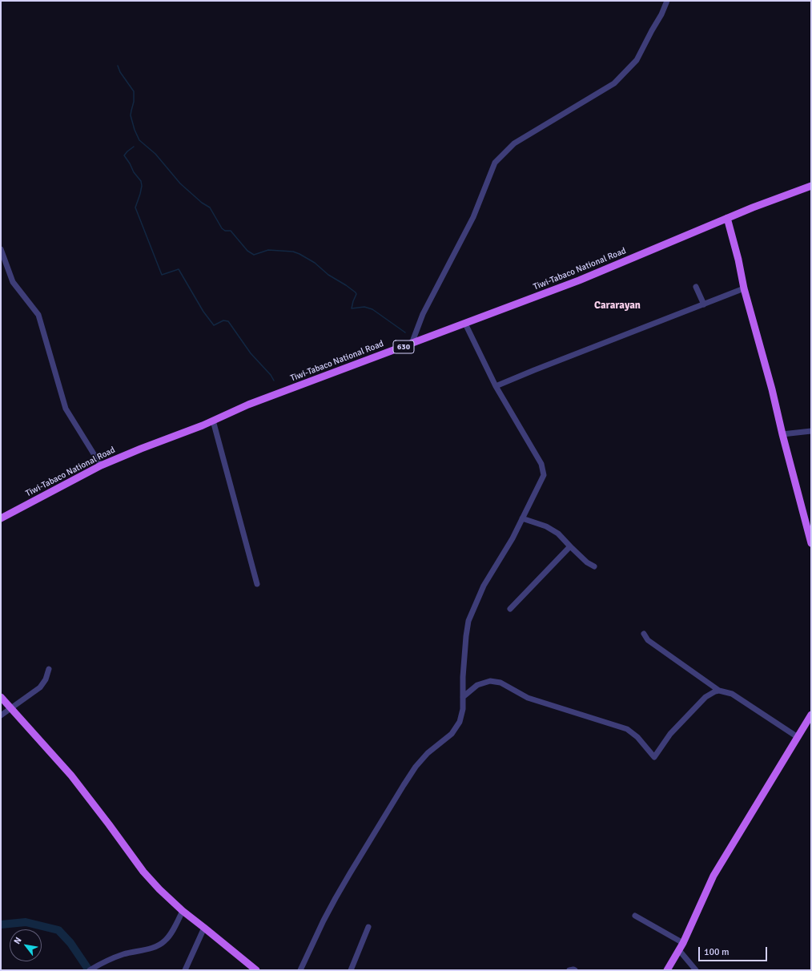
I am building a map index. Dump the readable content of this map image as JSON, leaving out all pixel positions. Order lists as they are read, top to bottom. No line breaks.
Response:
{"streets":{"main road":["Tiwi-Tabaco National Road","630"]},"districts":["Cararayan"],"scale_bar":"100 m","north":"top left"}
